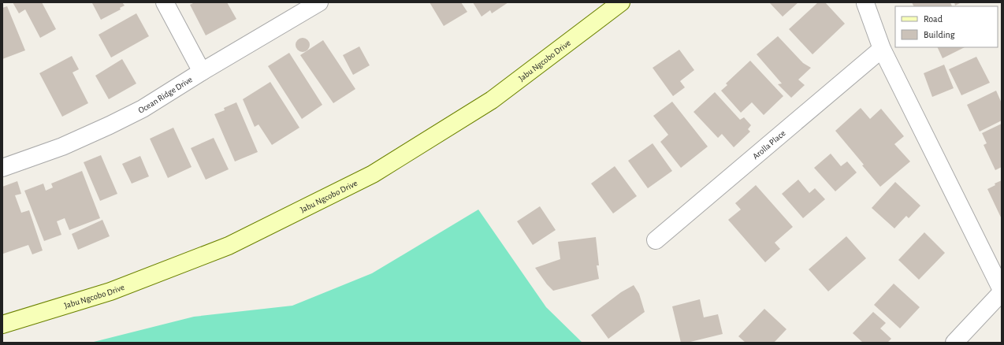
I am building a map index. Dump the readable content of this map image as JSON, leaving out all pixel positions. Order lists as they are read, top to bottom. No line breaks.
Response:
{"streets":{"main road":["Jabu Ngcobo Drive"],"street":["Ocean Ridge Drive","Arolla Place"]},"legend":["Road","Building"]}
